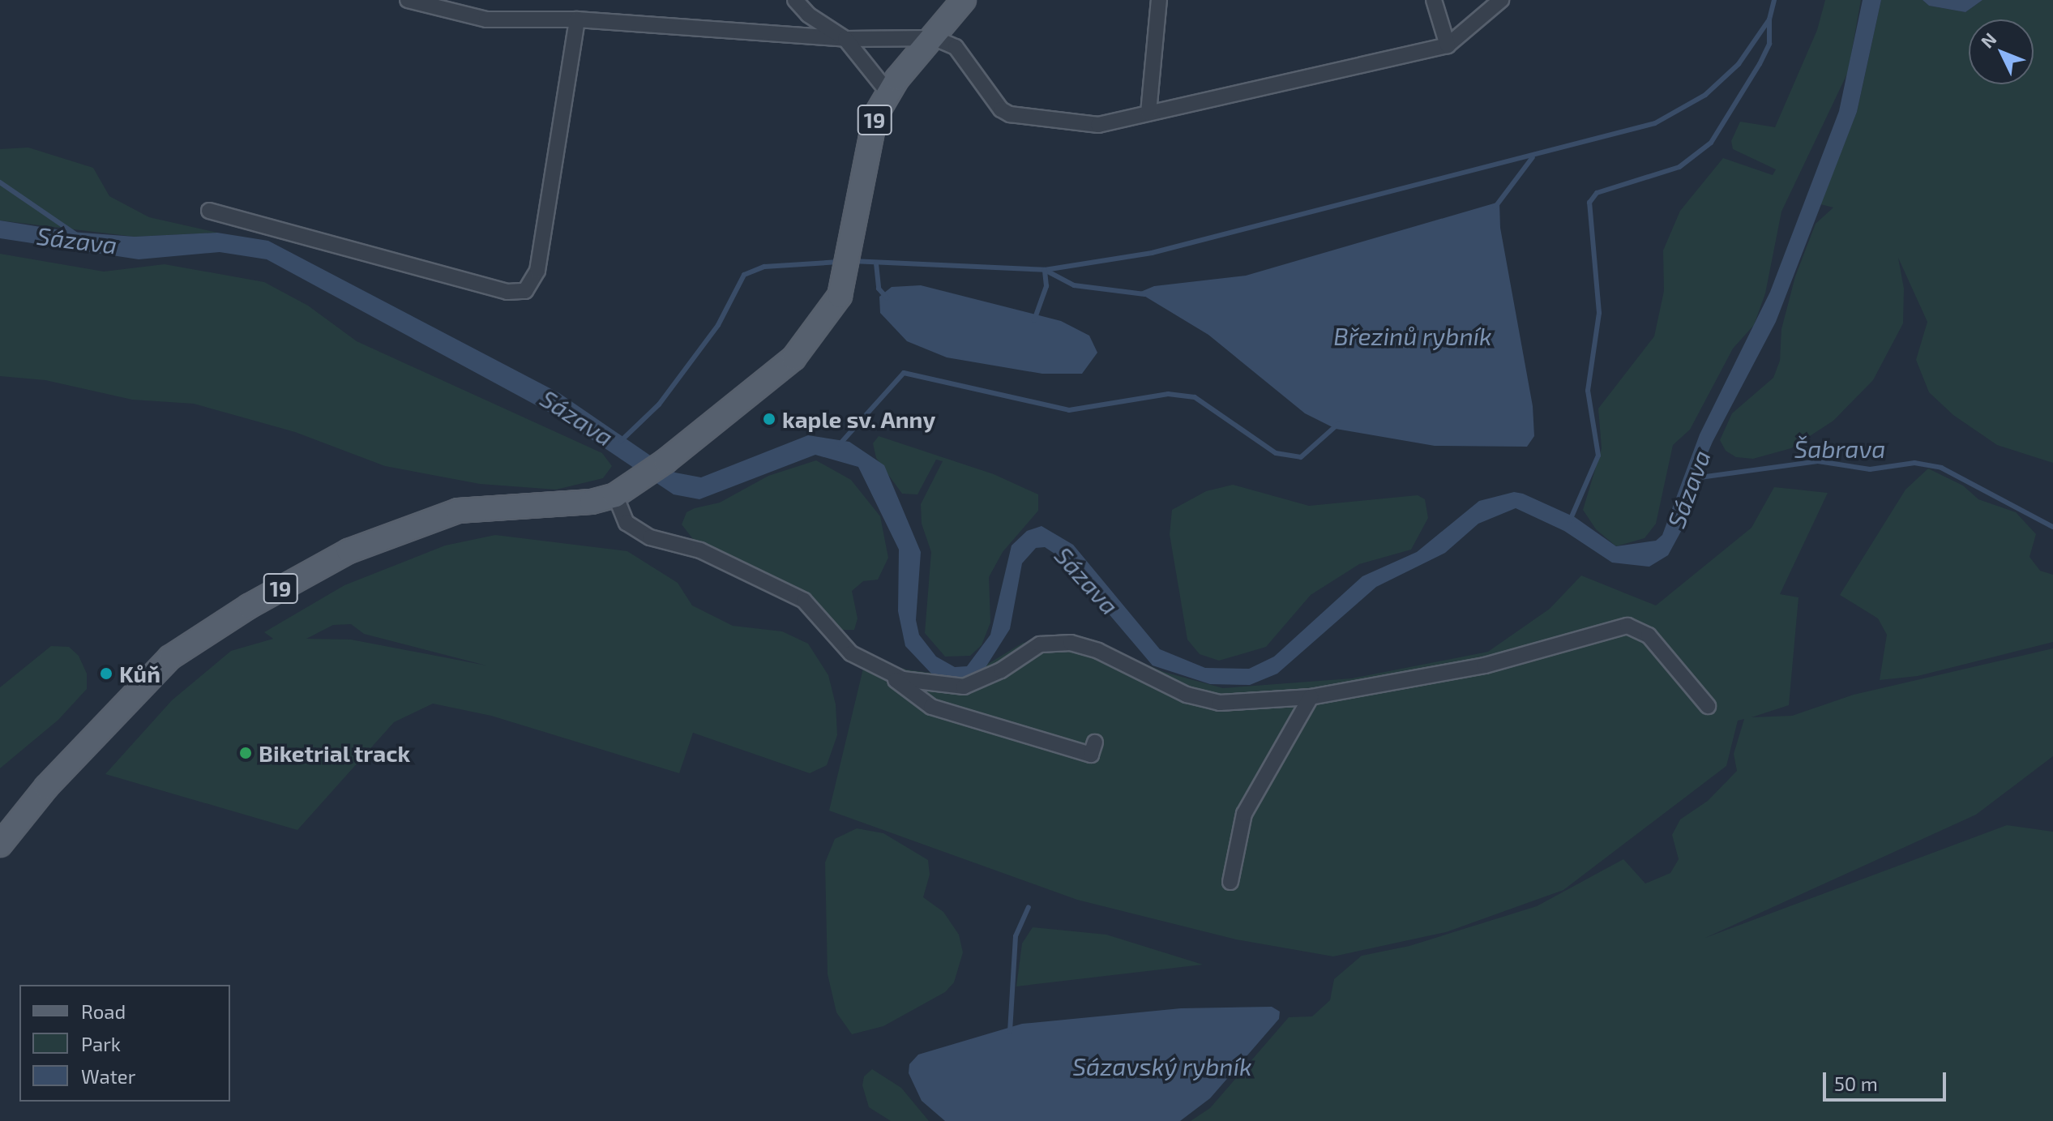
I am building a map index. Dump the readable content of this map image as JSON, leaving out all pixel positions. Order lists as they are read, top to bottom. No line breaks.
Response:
{"streets":{"main road":["19"]},"water":["Sázava","Březinů rybník","Šabrava","Sázavský rybník"],"places":["kaple sv. Anny","Kůň","Biketrial track"],"legend":["Road","Park","Water"],"scale_bar":"50 m","north":"top left"}
